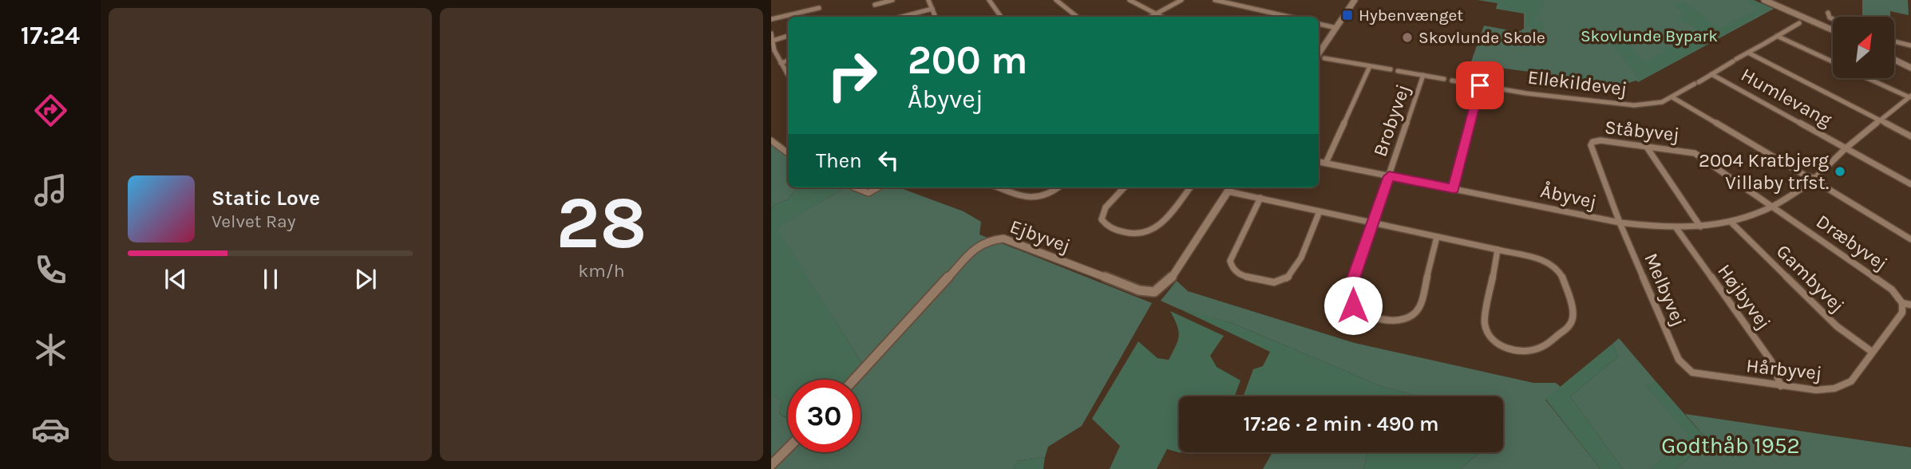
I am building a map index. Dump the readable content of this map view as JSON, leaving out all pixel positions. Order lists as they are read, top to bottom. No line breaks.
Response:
{"streets":{"street":["Ellekildevej","Humlevang","Brobyvej","Ståbyvej","Åbyvej","Ejbyvej","Dræbyvej","Gambyvej","Melbyvej","Højbyvej","Hårbyvej"]},"crossings":[["Ellekildevej","Humlevang"],["Brobyvej","Åbyvej"],["Ståbyvej","Åbyvej"],["Ståbyvej","Dræbyvej"],["Ståbyvej","Melbyvej"],["Åbyvej","Dræbyvej"],["Åbyvej","Gambyvej"],["Åbyvej","Melbyvej"],["Åbyvej","Højbyvej"],["Dræbyvej","Hårbyvej"],["Gambyvej","Hårbyvej"],["Melbyvej","Hårbyvej"],["Højbyvej","Hårbyvej"]],"parks":["Skovlunde Bypark","Godthåb 1952"],"places":{"transit":["Hybenvænget"],"other":["Skovlunde Skole","2004 Kratbjerg Villaby trfst."]},"north":"top right","page":{"tabs":"17:24","tile":["28","km/h"],"turn":["200 m","Åbyvej"],"then":"Then","song":["Static Love","Velvet Ray"],"limit":"30","trip":"17:26 · 2 min · 490 m"}}
